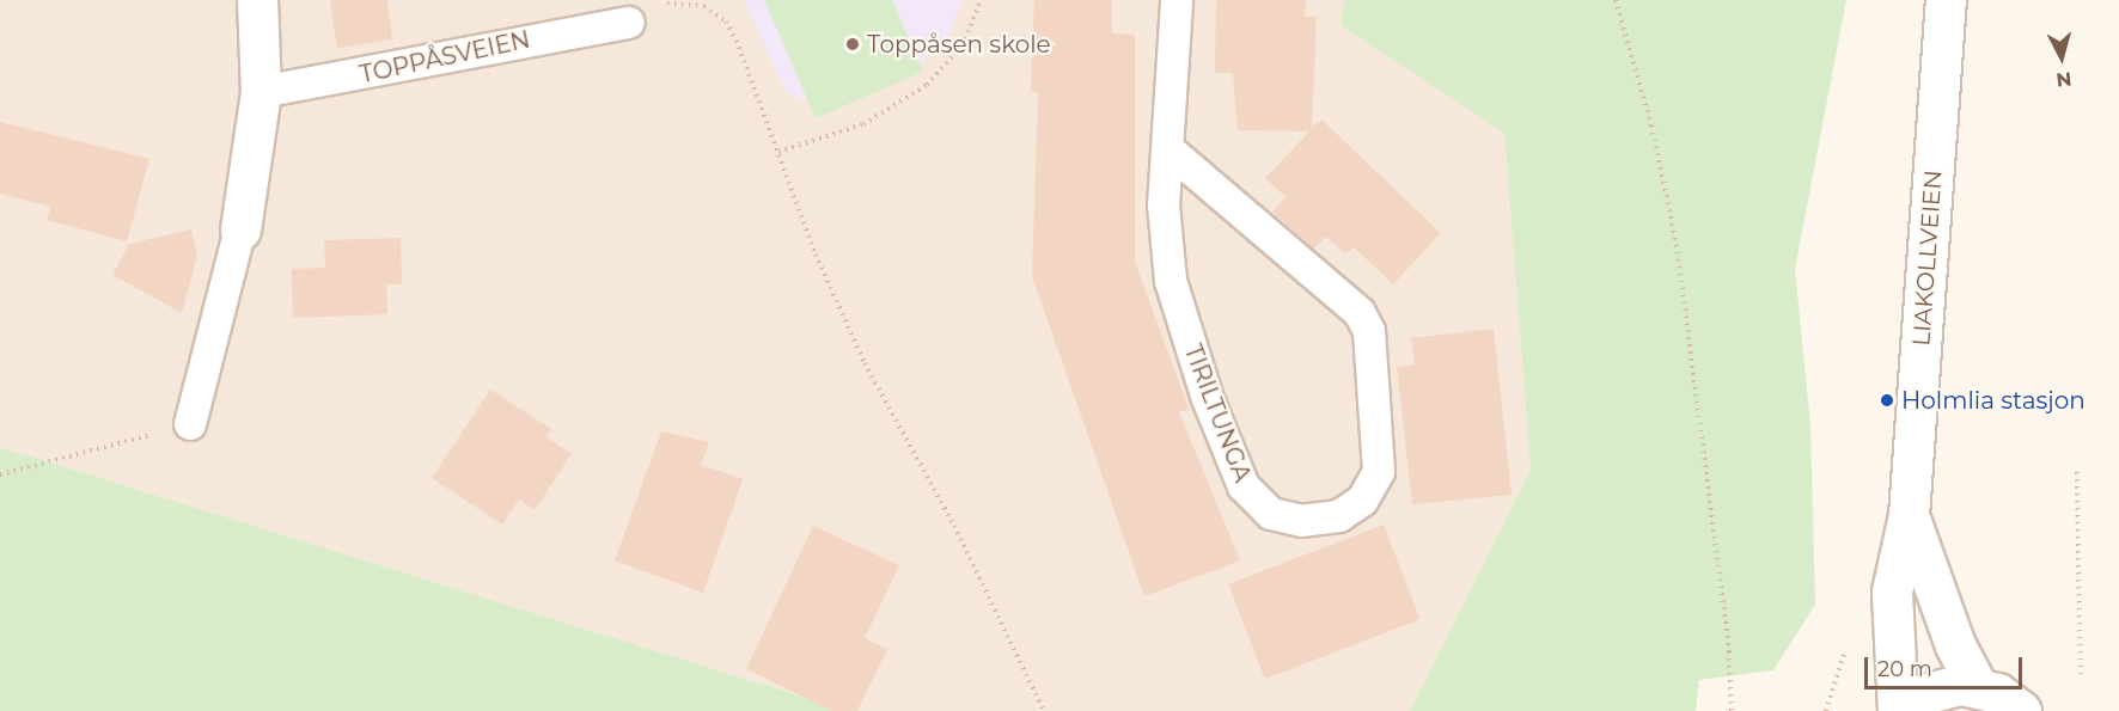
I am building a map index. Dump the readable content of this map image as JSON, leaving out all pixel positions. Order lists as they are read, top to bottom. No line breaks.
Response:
{"streets":{"street":["LIAKOLLVEIEN"],"lane":["TOPPÅSVEIEN","TIRILTUNGA"]},"places":["Toppåsen skole","Holmlia stasjon"],"scale_bar":"20 m","north":"bottom"}
